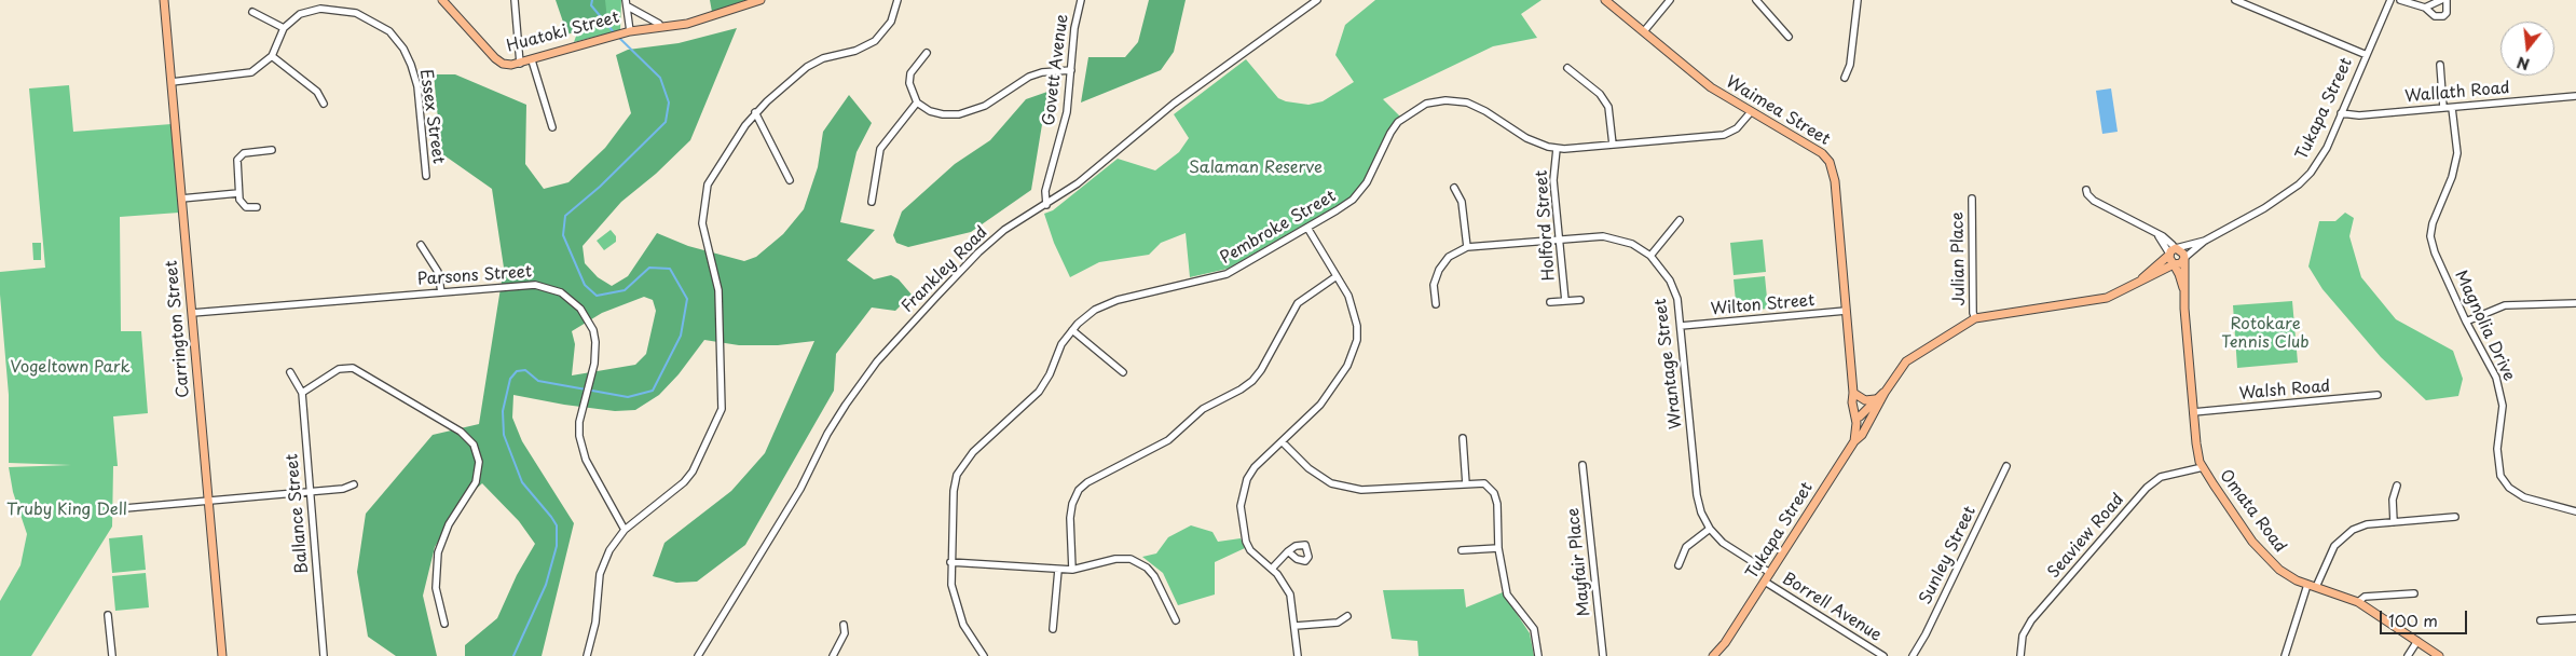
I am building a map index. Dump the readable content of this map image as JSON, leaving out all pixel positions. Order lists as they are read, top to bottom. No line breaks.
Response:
{"streets":{"main road":["Huatoki Street","Tukapa Street","Waimea Street","Carrington Street","Omata Road"],"street":["Govett Avenue","Wallath Road","Essex Street","Holford Street","Pembroke Street","Julian Place","Frankley Road","Parsons Street","Wilton Street","Magnolia Drive","Wrantage Street","Walsh Road","Ballance Street","Seaview Road","Sunley Street","Mayfair Place","Borrell Avenue"]},"crossings":[["Govett Avenue","Frankley Road"],["Wallath Road","Tukapa Street"],["Wallath Road","Magnolia Drive"],["Tukapa Street","Waimea Street"],["Tukapa Street","Julian Place"],["Tukapa Street","Wrantage Street"],["Tukapa Street","Omata Road"],["Tukapa Street","Borrell Avenue"],["Waimea Street","Pembroke Street"],["Waimea Street","Wilton Street"],["Holford Street","Pembroke Street"],["Holford Street","Wrantage Street"],["Parsons Street","Carrington Street"],["Wilton Street","Wrantage Street"],["Walsh Road","Omata Road"],["Omata Road","Seaview Road"]],"parks":["Salaman Reserve","Rotokare Tennis Club","Vogeltown Park","Truby King Dell"],"scale_bar":"100 m","north":"bottom"}
